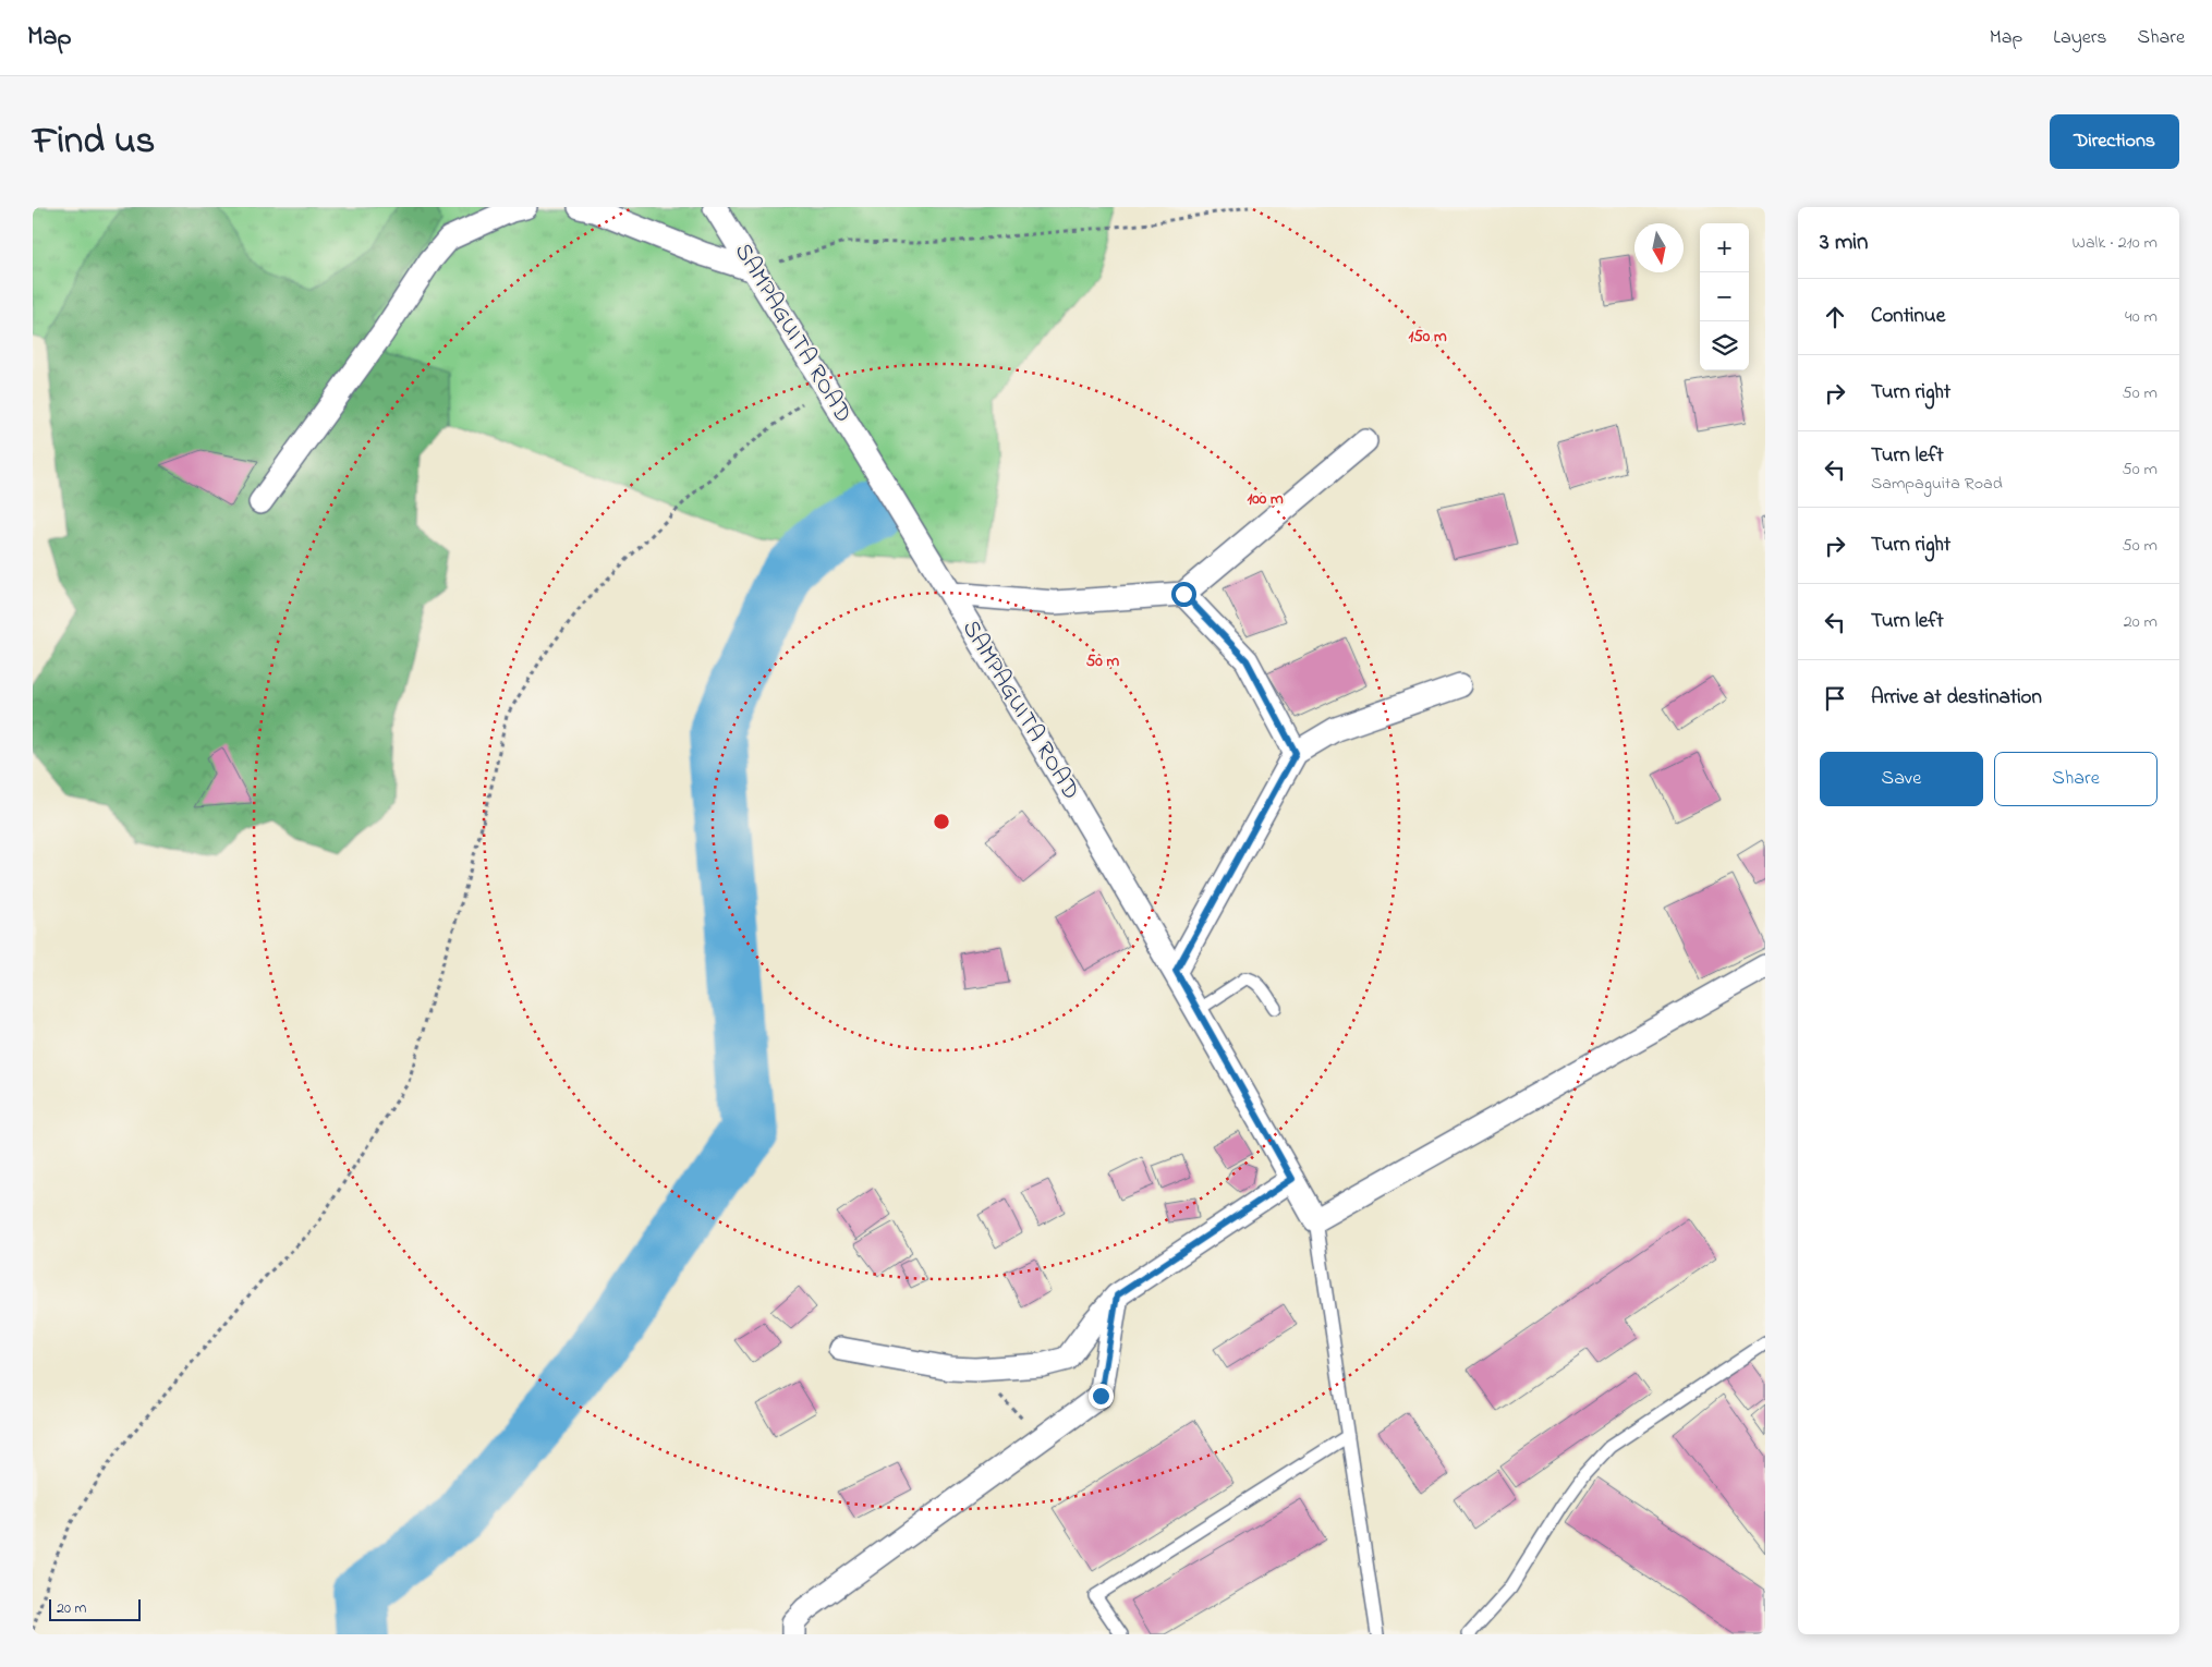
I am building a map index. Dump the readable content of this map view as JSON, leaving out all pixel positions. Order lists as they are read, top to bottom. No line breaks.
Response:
{"streets":{"street":["SAMPAGUITA ROAD"]},"scale_bar":"20 m","north":"bottom","page":{"header":"Map","nav":["Map","Layers","Share"],"title":"Find us","buttons":["Directions",["Save","Share"]],"heading":["3 min","Walk · 210 m"],"map_buttons":["+","−"],"list":[["Continue","40 m"],["Turn right","50 m"],["Turn left","Sampaguita Road","50 m"],["Turn right","50 m"],["Turn left","20 m"],"Arrive at destination"],"scale":"20 m"},"rings":["150 m","100 m","50 m"]}
